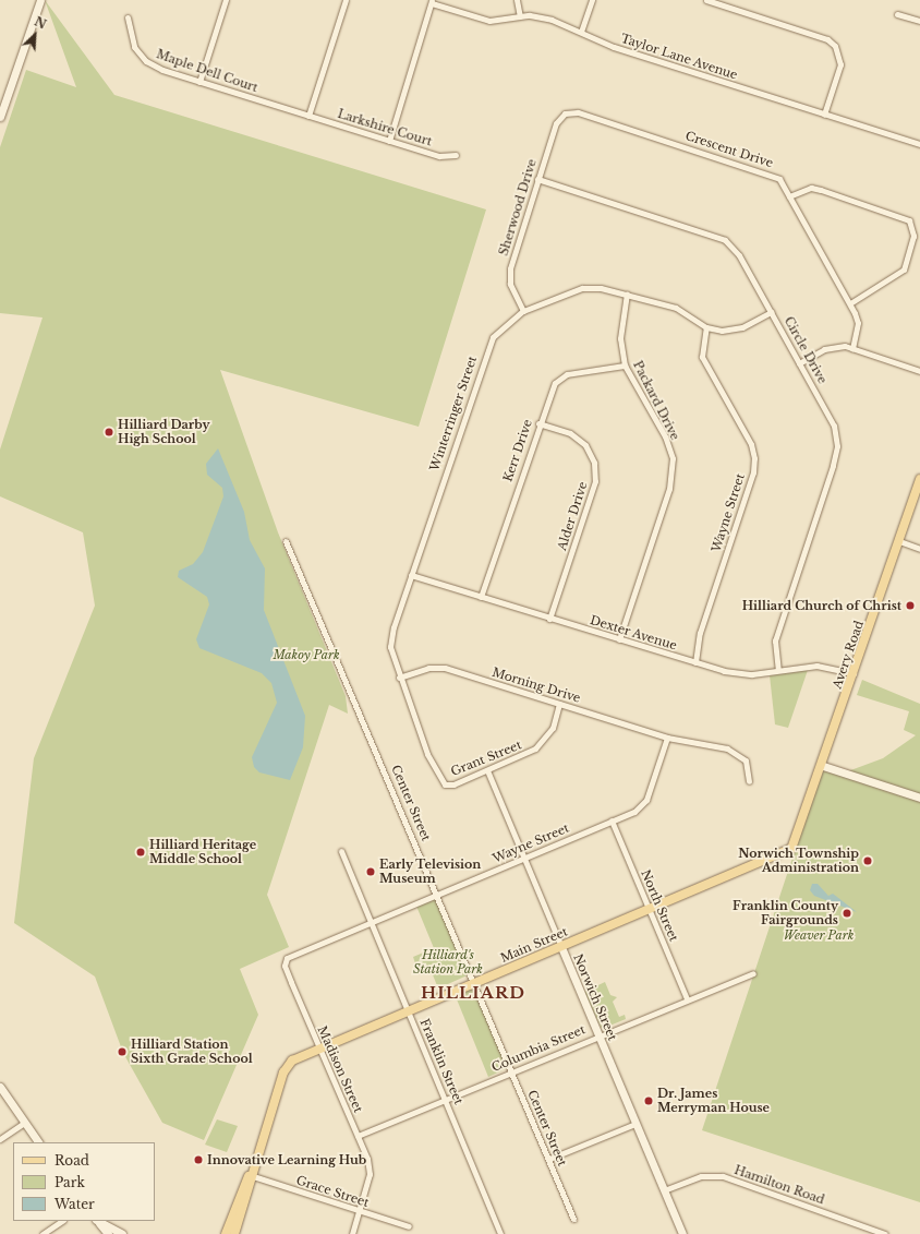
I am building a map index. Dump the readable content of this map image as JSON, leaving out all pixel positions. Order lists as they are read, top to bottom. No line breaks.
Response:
{"streets":{"main road":["Avery Road","Main Street","Norwich Street"],"street":["Taylor Lane Avenue","Maple Dell Court","Larkshire Court","Crescent Drive","Sherwood Drive","Circle Drive","Packard Drive","Winterringer Street","Kerr Drive","Wayne Street","Alder Drive","Dexter Avenue","Morning Drive","Grant Street","Center Street","North Street","Columbia Street","Franklin Street","Madison Street","Hamilton Road","Grace Street"]},"crossings":[["Maple Dell Court","Larkshire Court"],["Crescent Drive","Sherwood Drive"],["Sherwood Drive","Circle Drive"],["Sherwood Drive","Winterringer Street"],["Circle Drive","Winterringer Street"],["Circle Drive","Dexter Avenue"],["Packard Drive","Winterringer Street"],["Packard Drive","Kerr Drive"],["Packard Drive","Dexter Avenue"],["Winterringer Street","Wayne Street"],["Winterringer Street","Dexter Avenue"],["Winterringer Street","Morning Drive"],["Winterringer Street","Grant Street"],["Kerr Drive","Alder Drive"],["Kerr Drive","Dexter Avenue"],["Wayne Street","Dexter Avenue"],["Wayne Street","Morning Drive"],["Wayne Street","Center Street"],["Wayne Street","North Street"],["Wayne Street","Norwich Street"],["Wayne Street","Franklin Street"],["Wayne Street","Madison Street"],["Alder Drive","Dexter Avenue"],["Dexter Avenue","Avery Road"],["Avery Road","Main Street"],["Morning Drive","Grant Street"],["Grant Street","Norwich Street"],["Center Street","Main Street"],["Center Street","Columbia Street"],["North Street","Main Street"],["North Street","Columbia Street"],["Main Street","Norwich Street"],["Main Street","Franklin Street"],["Main Street","Madison Street"],["Main Street","Grace Street"],["Norwich Street","Columbia Street"],["Norwich Street","Hamilton Road"],["Columbia Street","Franklin Street"],["Columbia Street","Madison Street"],["Madison Street","Grace Street"]],"districts":["HILLIARD"],"parks":["Makoy Park","Weaver Park","Hilliard's Station Park"],"places":["Hilliard Darby High School","Hilliard Church of Christ","Hilliard Heritage Middle School","Norwich Township Administration","Early Television Museum","Franklin County Fairgrounds","Hilliard Station Sixth Grade School","Dr. James Merryman House","Innovative Learning Hub"],"legend":["Road","Park","Water"],"north":"top right"}
